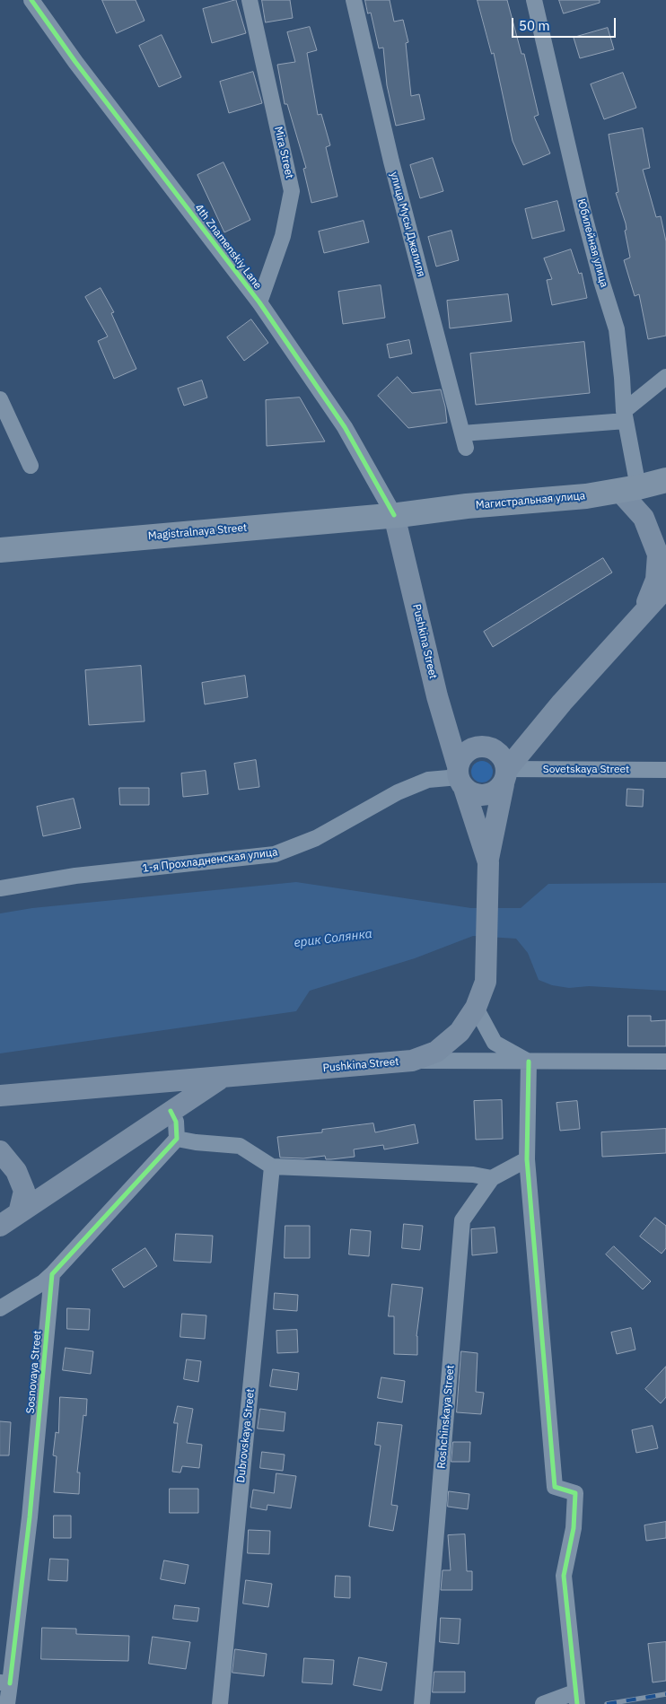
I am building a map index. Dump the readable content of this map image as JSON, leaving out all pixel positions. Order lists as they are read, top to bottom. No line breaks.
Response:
{"streets":{"highway":["Магистральная улица","Magistralnaya Street"],"main road":["Pushkina Street"],"street":["Mira Street","улица Мусы Джалиля","Юбилейная улица","4th Znamenskiy Lane","Sovetskaya Street","1-я Прохладненская улица","Sosnovaya Street","Roshchinskaya Street","Dubrovskaya Street"]},"crossings":[["Mira Street","4th Znamenskiy Lane"],["улица Мусы Джалиля","Юбилейная улица"],["Юбилейная улица","Магистральная улица"],["4th Znamenskiy Lane","Магистральная улица"],["4th Znamenskiy Lane","Magistralnaya Street"],["4th Znamenskiy Lane","Pushkina Street"],["Магистральная улица","Magistralnaya Street"],["Магистральная улица","Pushkina Street"],["Magistralnaya Street","Pushkina Street"],["Pushkina Street","Sovetskaya Street"],["Pushkina Street","1-я Прохладненская улица"],["Sovetskaya Street","1-я Прохладненская улица"]],"water":["ерик Солянка"],"scale_bar":"50 m"}
